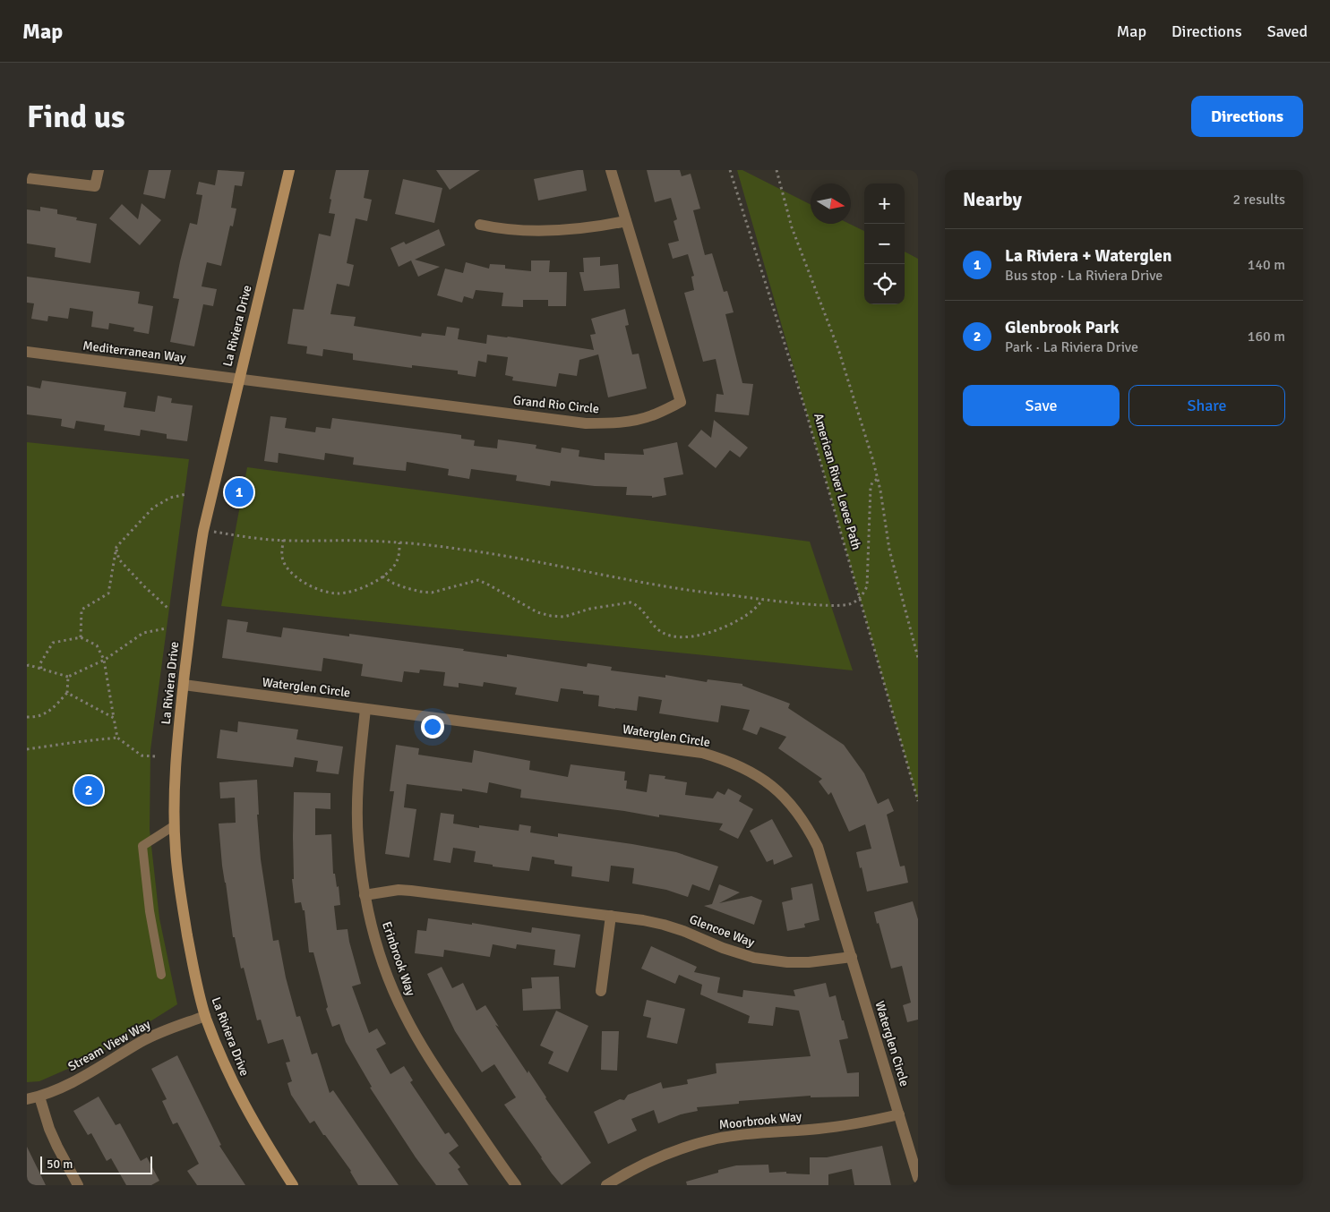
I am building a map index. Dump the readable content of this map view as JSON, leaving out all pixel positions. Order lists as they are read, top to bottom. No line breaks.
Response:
{"streets":{"street":["La Riviera Drive","Mediterranean Way","Grand Rio Circle","Waterglen Circle","Glencoe Way","Erinbrook Way","Stream View Way","Moorbrook Way"],"path":["American River Levee Path"]},"crossings":[["La Riviera Drive","Mediterranean Way"],["La Riviera Drive","Grand Rio Circle"],["La Riviera Drive","Waterglen Circle"],["La Riviera Drive","Stream View Way"],["Mediterranean Way","Grand Rio Circle"],["Waterglen Circle","Glencoe Way"],["Waterglen Circle","Erinbrook Way"],["Waterglen Circle","Moorbrook Way"],["Glencoe Way","Erinbrook Way"]],"scale_bar":"50 m","north":"right","page":{"header":"Map","nav":["Map","Directions","Saved"],"buttons":["Directions",["Save","Share"]],"title":"Find us","heading":["Nearby","2 results"],"map_buttons":["+","−"],"list":[{"mark":"1","name":"La Riviera + Waterglen","note":"Bus stop · La Riviera Drive","value":"140 m"},{"mark":"2","name":"Glenbrook Park","note":"Park · La Riviera Drive","value":"160 m"}],"pins":["1","2"],"scale":"50 m"}}
